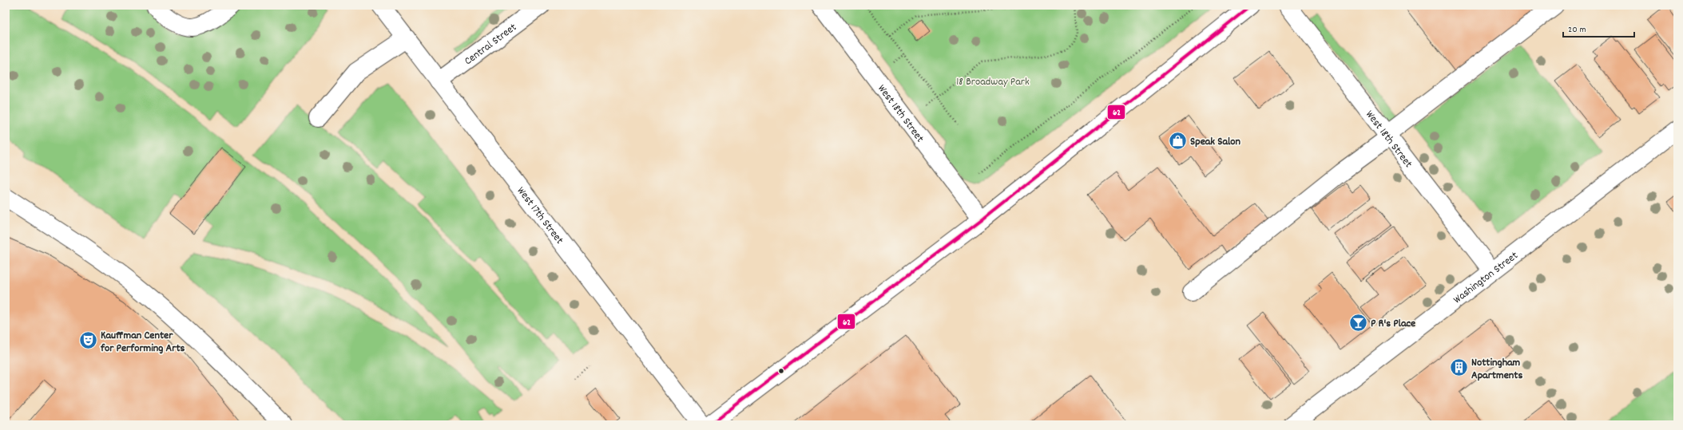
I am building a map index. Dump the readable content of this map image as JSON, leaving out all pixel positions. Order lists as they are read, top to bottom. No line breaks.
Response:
{"streets":{"street":["Central Street","West 18th Street","West 17th Street","Washington Street"]},"crossings":[["Central Street","West 17th Street"],["West 18th Street","Washington Street"]],"parks":["18 Broadway Park"],"places":{"shop":["Speak Salon"],"bar":["P R's Place"],"theatre":["Kauffman Center for Performing Arts"],"building":["Nottingham Apartments"]},"lines":["transit line 62"],"scale_bar":"20 m"}
